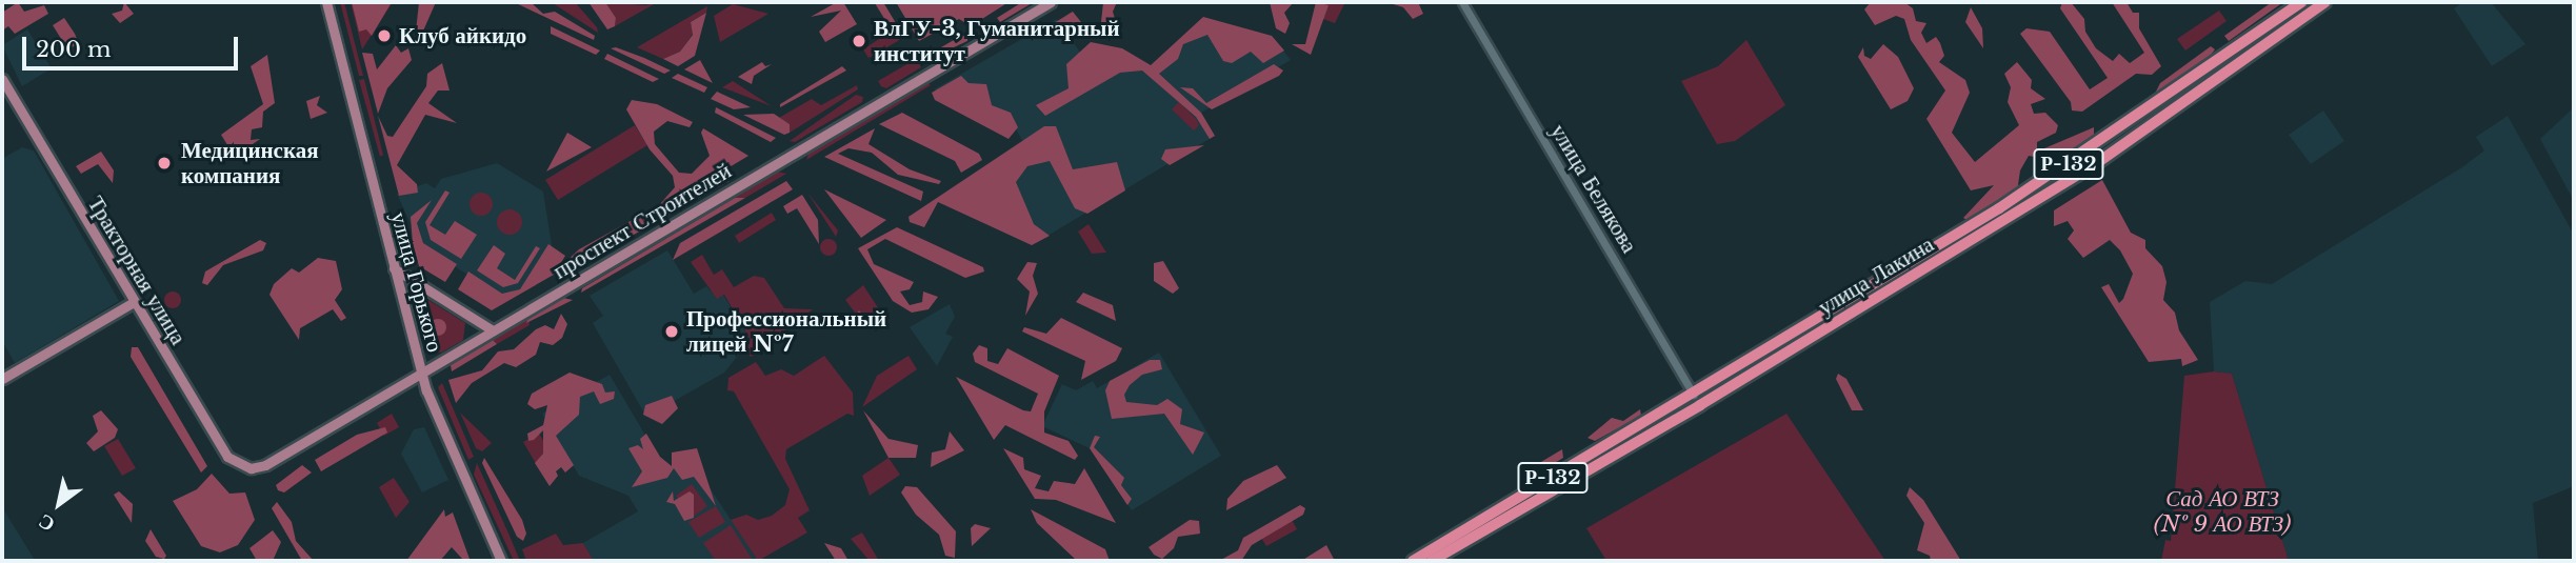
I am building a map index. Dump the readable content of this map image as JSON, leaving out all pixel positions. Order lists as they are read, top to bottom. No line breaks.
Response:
{"streets":{"highway":["Р-132","улица Лакина"],"main road":["проспект Строителей","Тракторная улица","улица Горького"],"street":["улица Белякова"]},"crossings":[["улица Белякова","улица Лакина"],["проспект Строителей","Тракторная улица"],["проспект Строителей","улица Горького"]],"parks":["Сад АО ВТЗ (№ 9 АО ВТЗ)"],"places":["Клуб айкидо","ВлГУ-3, Гуманитарный институт","Медицинская компания","Профессиональный лицей №7"],"scale_bar":"200 m","north":"bottom left"}
